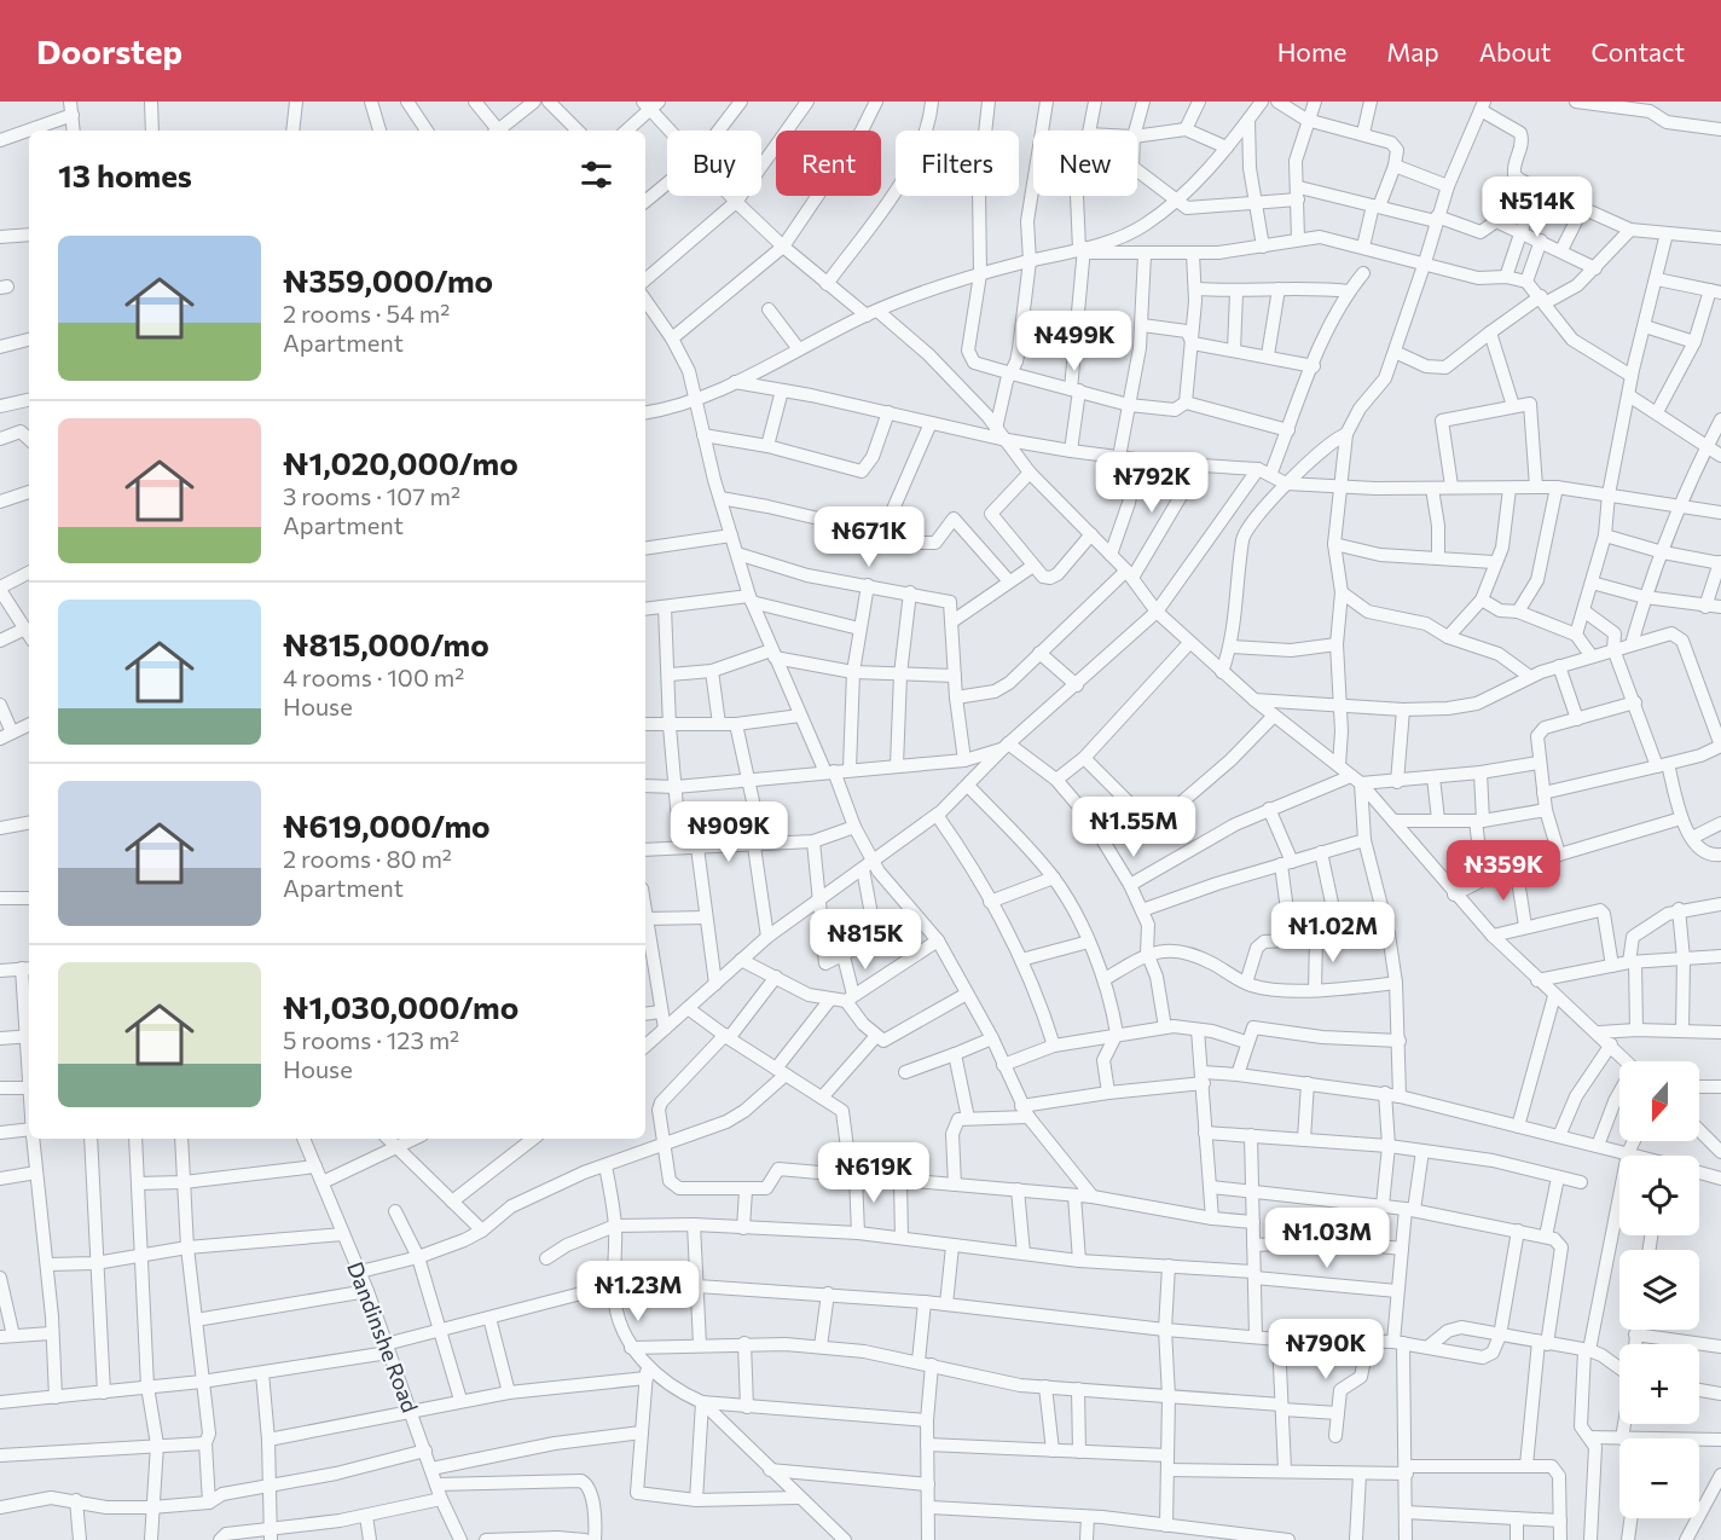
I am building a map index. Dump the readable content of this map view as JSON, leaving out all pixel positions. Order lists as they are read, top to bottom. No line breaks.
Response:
{"streets":{"street":["Dandinshe Road"]},"north":"bottom","page":{"header":"Doorstep","nav":["Home","Map","About","Contact"],"chip":["Buy","Rent","Filters","New"],"heading":"13 homes","price":["₦514K","₦499K","₦792K","₦671K","₦1.55M","₦909K","₦359K","₦1.02M","₦815K","₦619K","₦1.03M","₦1.23M","₦790K"],"list":[{"name":"₦359,000/mo","note":"2 rooms · 54 m² · Apartment"},{"name":"₦1,020,000/mo","note":"3 rooms · 107 m² · Apartment"},{"name":"₦815,000/mo","note":"4 rooms · 100 m² · House"},{"name":"₦619,000/mo","note":"2 rooms · 80 m² · Apartment"},{"name":"₦1,030,000/mo","note":"5 rooms · 123 m² · House"}],"map_buttons":["+","−"]}}
